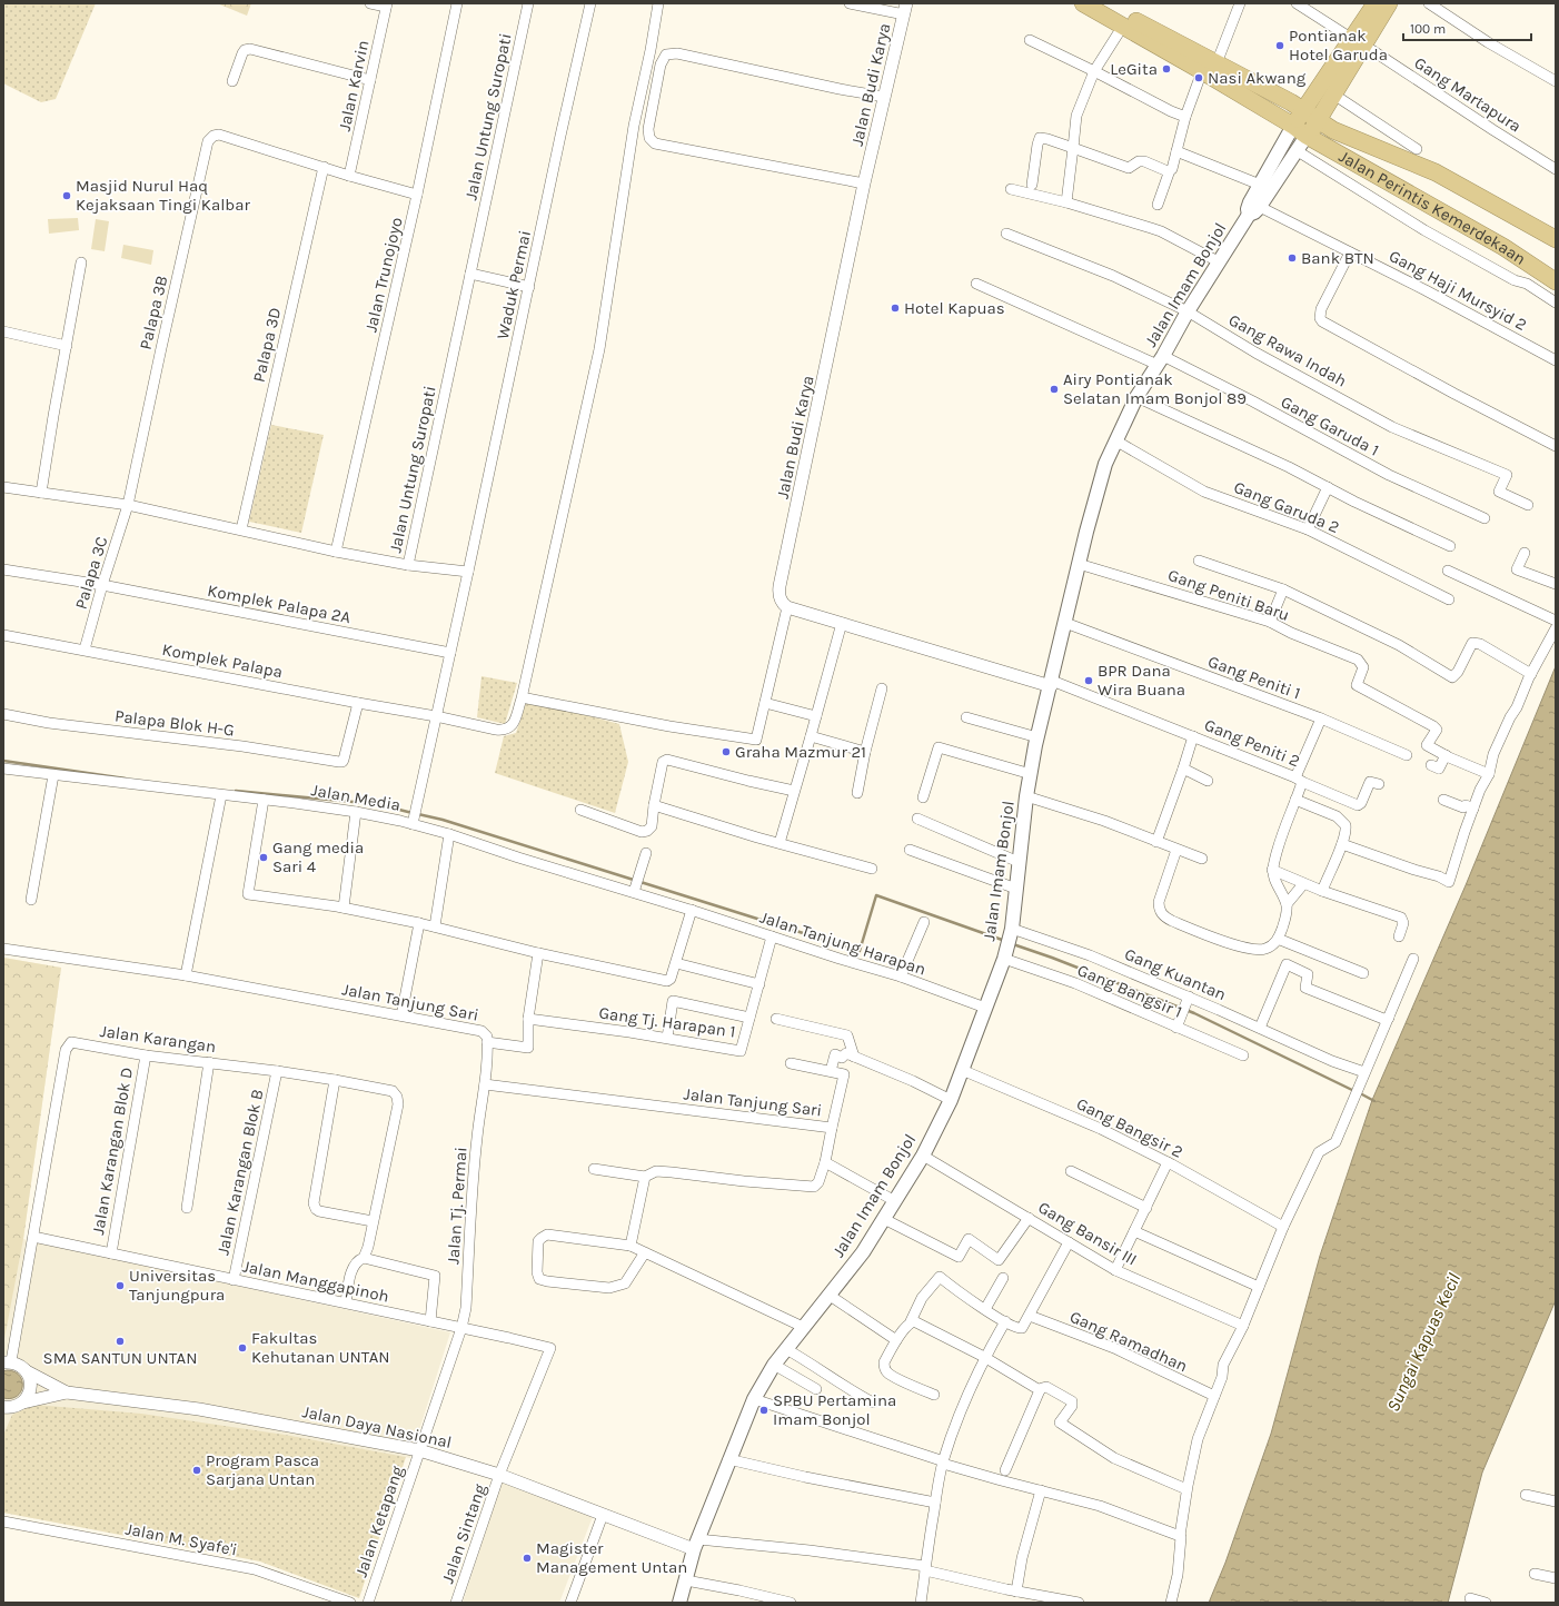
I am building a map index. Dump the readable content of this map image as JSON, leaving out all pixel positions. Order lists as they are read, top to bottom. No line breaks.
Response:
{"streets":{"highway":["Jalan Perintis Kemerdekaan"],"main road":["Jalan Imam Bonjol"],"street":["Jalan Budi Karya","Jalan Karvin","Gang Martapura","Jalan Untung Suropati","Jalan Trunojoyo","Waduk Permai","Gang Haji Mursyid 2","Palapa 3B","Palapa 3D","Gang Rawa Indah","Gang Garuda 1","Gang Garuda 2","Palapa 3C","Gang Peniti Baru","Komplek Palapa 2A","Komplek Palapa","Gang Peniti 1","Palapa Blok H-G","Gang Peniti 2","Jalan Media","Jalan Tanjung Harapan","Gang Kuantan","Gang Bangsir 1","Jalan Tanjung Sari","Gang Tj. Harapan 1","Jalan Karangan","Gang Bangsir 2","Jalan Karangan Blok D","Jalan Karangan Blok B","Jalan Tj. Permai","Gang Bansir III","Jalan Manggapinoh","Gang Ramadhan","Jalan Daya Nasional","Jalan Ketapang","Jalan Sintang","Jalan M. Syafe'i"]},"crossings":[["Jalan Untung Suropati","Jalan Trunojoyo"],["Jalan Untung Suropati","Palapa 3B"],["Jalan Untung Suropati","Palapa 3D"],["Jalan Untung Suropati","Palapa 3C"],["Jalan Perintis Kemerdekaan","Jalan Imam Bonjol"],["Waduk Permai","Komplek Palapa 2A"],["Waduk Permai","Komplek Palapa"],["Waduk Permai","Jalan Media"],["Jalan Imam Bonjol","Gang Haji Mursyid 2"],["Jalan Imam Bonjol","Gang Rawa Indah"],["Jalan Imam Bonjol","Gang Garuda 1"],["Jalan Imam Bonjol","Gang Garuda 2"],["Jalan Imam Bonjol","Gang Peniti Baru"],["Jalan Imam Bonjol","Gang Peniti 1"],["Jalan Imam Bonjol","Gang Peniti 2"],["Jalan Imam Bonjol","Jalan Tanjung Harapan"],["Jalan Imam Bonjol","Gang Kuantan"],["Jalan Imam Bonjol","Gang Bangsir 1"],["Jalan Imam Bonjol","Gang Bangsir 2"],["Jalan Imam Bonjol","Gang Bansir III"],["Jalan Imam Bonjol","Jalan Daya Nasional"],["Palapa 3B","Palapa 3D"],["Palapa 3B","Palapa 3C"],["Palapa 3C","Komplek Palapa 2A"],["Palapa 3C","Komplek Palapa"],["Komplek Palapa","Palapa Blok H-G"],["Jalan Media","Jalan Tanjung Harapan"],["Jalan Tanjung Harapan","Gang Tj. Harapan 1"],["Jalan Tanjung Sari","Jalan Tj. Permai"],["Jalan Karangan","Jalan Karangan Blok D"],["Jalan Karangan","Jalan Karangan Blok B"],["Jalan Karangan","Jalan Manggapinoh"],["Jalan Karangan","Jalan Daya Nasional"],["Jalan Karangan Blok D","Jalan Manggapinoh"],["Jalan Karangan Blok B","Jalan Manggapinoh"],["Jalan Tj. Permai","Jalan Manggapinoh"],["Jalan Tj. Permai","Jalan Daya Nasional"],["Jalan Tj. Permai","Jalan Ketapang"],["Jalan Tj. Permai","Jalan Sintang"],["Jalan Manggapinoh","Jalan Sintang"],["Jalan Daya Nasional","Jalan Ketapang"],["Jalan Daya Nasional","Jalan Sintang"]],"water":["Sungai Kapuas Kecil"],"places":["Pontianak Hotel Garuda","LeGita","Nasi Akwang","Masjid Nurul Haq Kejaksaan Tingi Kalbar","Bank BTN","Hotel Kapuas","Airy Pontianak Selatan Imam Bonjol 89","BPR Dana Wira Buana","Graha Mazmur 21","Gang media Sari 4","Universitas Tanjungpura","SMA SANTUN UNTAN","Fakultas Kehutanan UNTAN","SPBU Pertamina Imam Bonjol","Program Pasca Sarjana Untan","Magister Management Untan"],"scale_bar":"100 m"}
